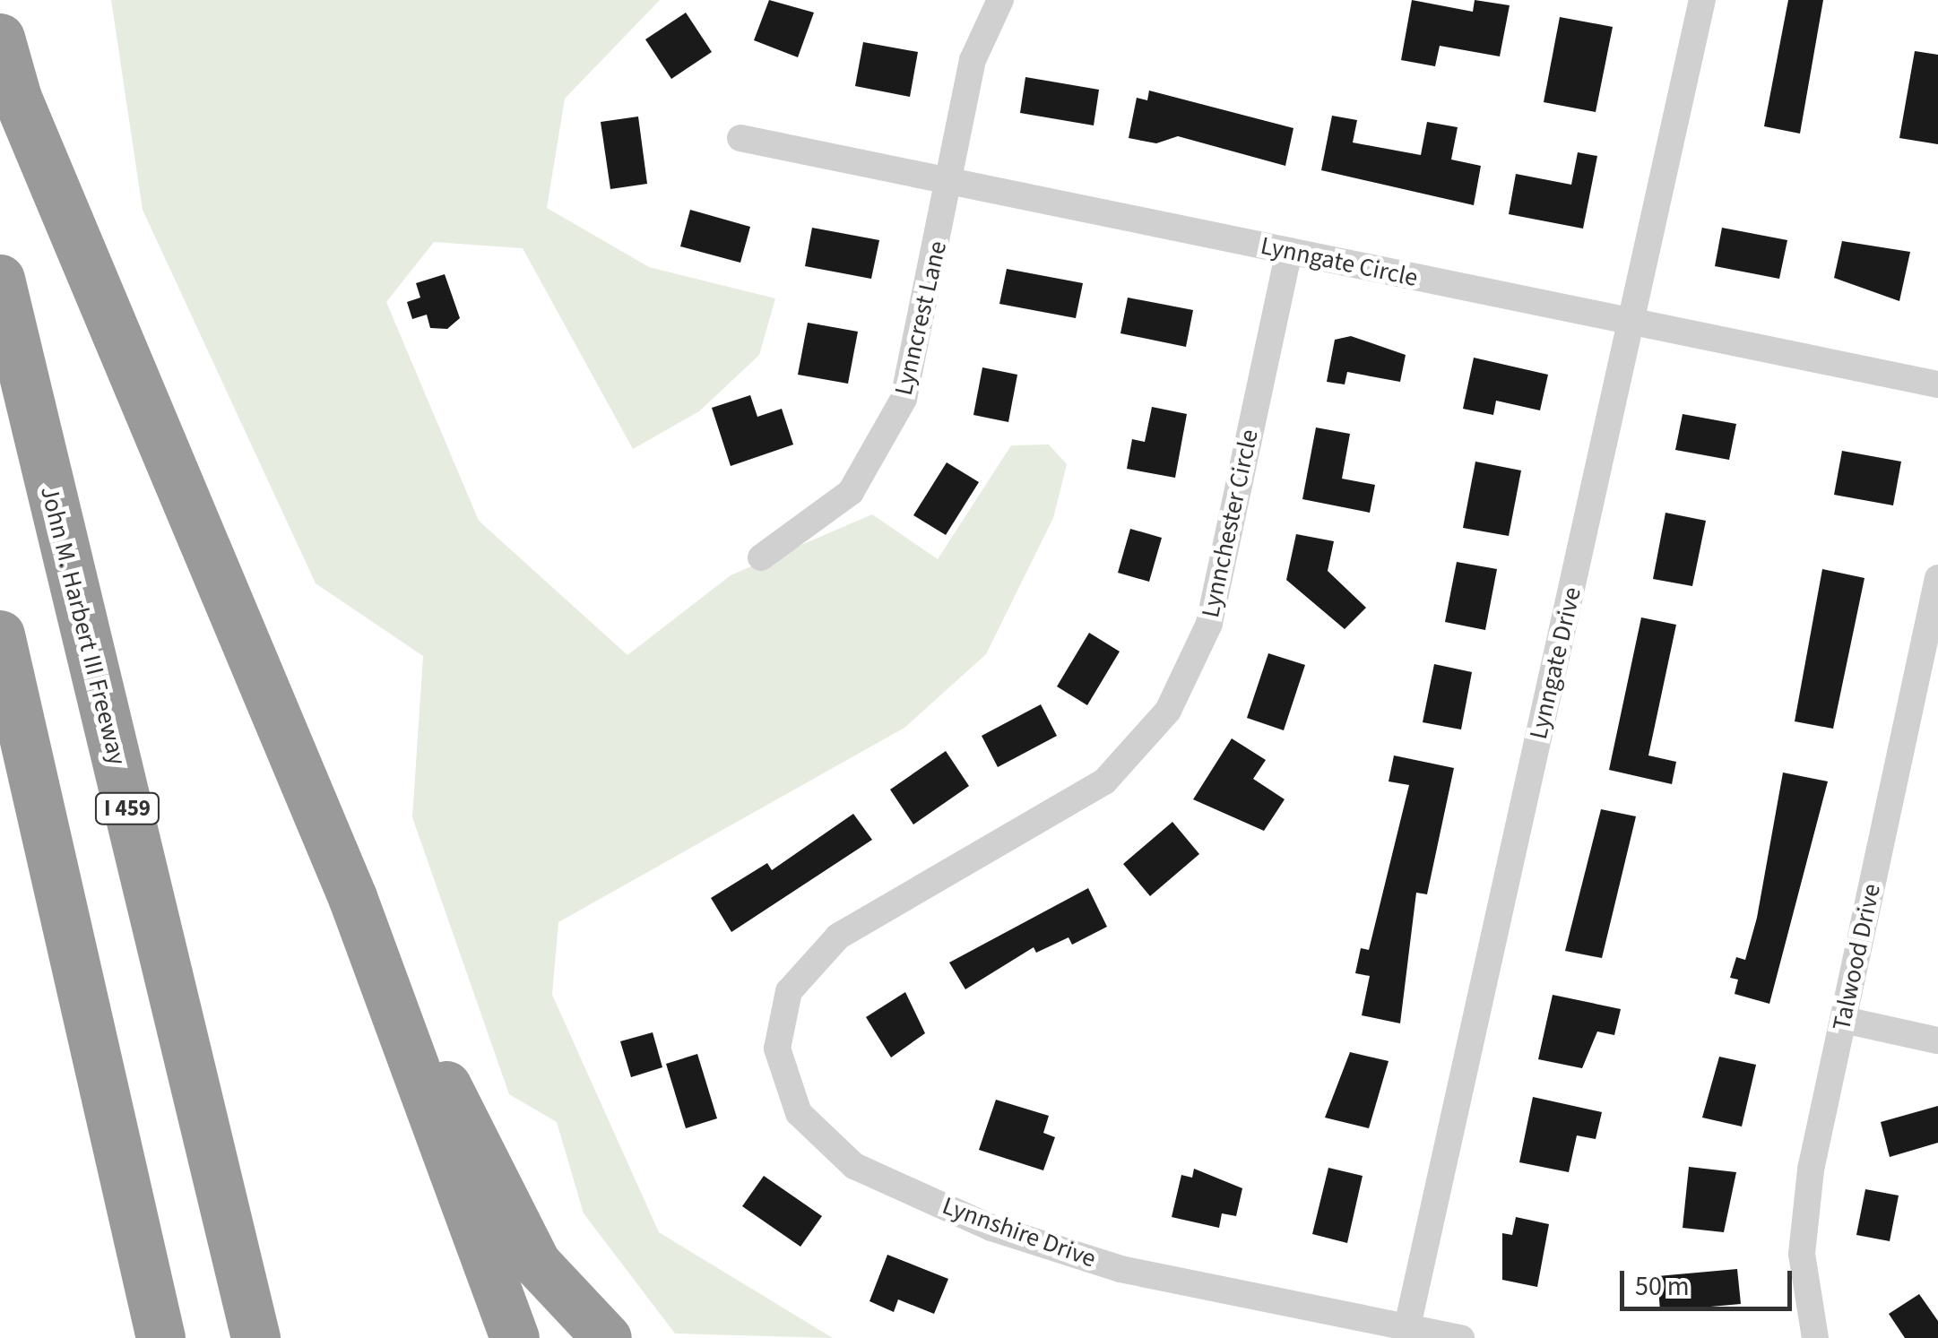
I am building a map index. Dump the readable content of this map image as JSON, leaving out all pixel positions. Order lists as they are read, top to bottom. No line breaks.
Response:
{"streets":{"highway":["John M. Harbert III Freeway","I 459"],"street":["Lynngate Circle","Lynncrest Lane","Lynnchester Circle","Lynngate Drive","Talwood Drive","Lynnshire Drive"]},"crossings":[["Lynngate Circle","Lynncrest Lane"],["Lynngate Circle","Lynnchester Circle"],["Lynngate Circle","Lynngate Drive"],["Lynnchester Circle","Lynnshire Drive"],["Lynngate Drive","Lynnshire Drive"]],"scale_bar":"50 m"}
